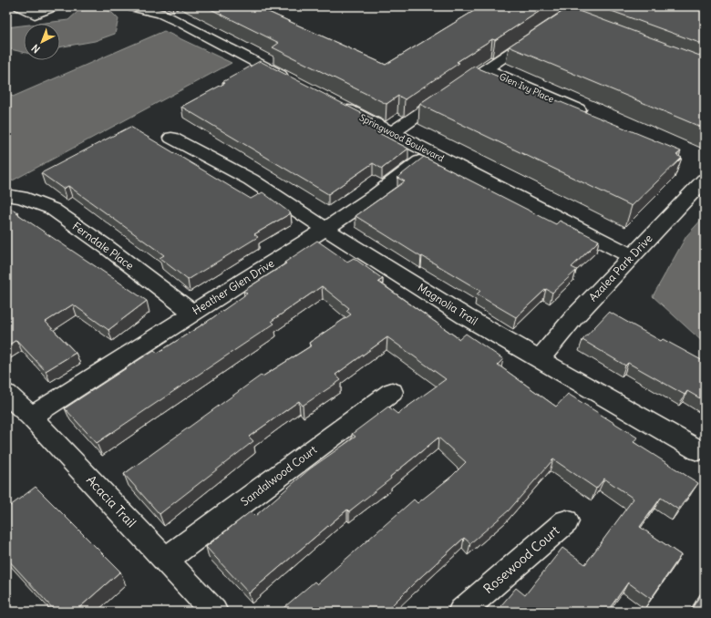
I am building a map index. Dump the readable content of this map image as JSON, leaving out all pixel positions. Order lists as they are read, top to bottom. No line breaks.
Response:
{"streets":{"street":["Glen Ivy Place","Springwood Boulevard","Ferndale Place","Azalea Park Drive","Heather Glen Drive","Magnolia Trail","Sandalwood Court","Acacia Trail","Rosewood Court"]},"crossings":[["Springwood Boulevard","Azalea Park Drive"],["Springwood Boulevard","Heather Glen Drive"],["Ferndale Place","Heather Glen Drive"],["Azalea Park Drive","Magnolia Trail"],["Heather Glen Drive","Magnolia Trail"],["Heather Glen Drive","Acacia Trail"],["Sandalwood Court","Acacia Trail"]],"north":"bottom left"}
